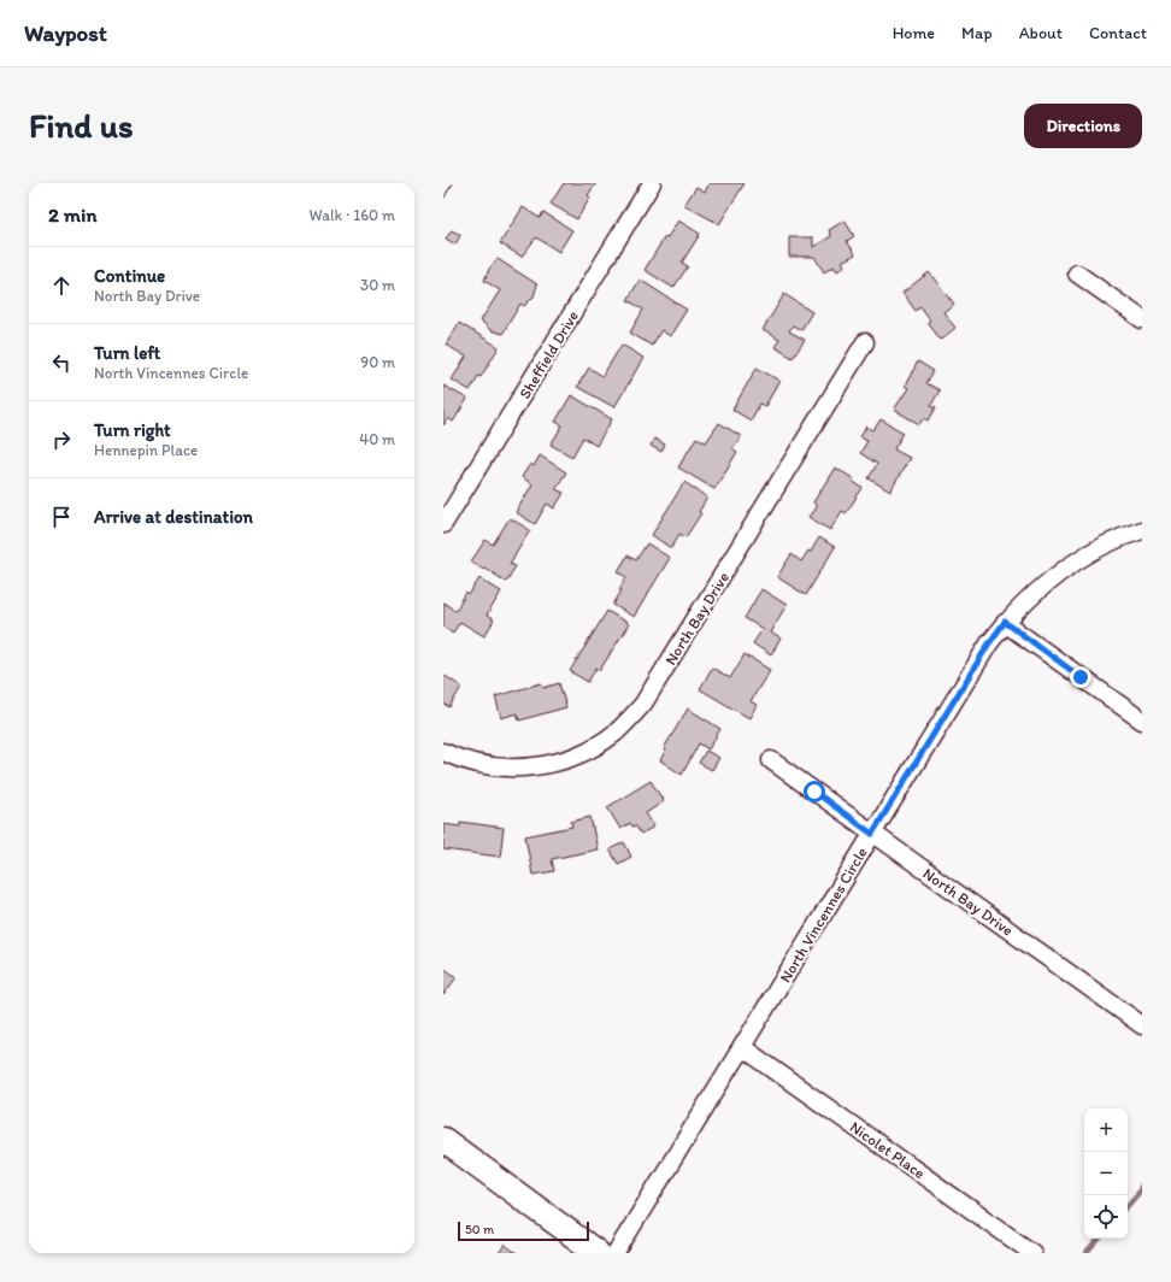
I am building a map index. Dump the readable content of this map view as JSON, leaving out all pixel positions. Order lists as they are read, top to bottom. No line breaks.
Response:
{"streets":{"street":["Sheffield Drive","North Bay Drive","North Vincennes Circle","Nicolet Place"]},"crossings":[["North Bay Drive","North Vincennes Circle"],["North Vincennes Circle","Nicolet Place"]],"scale_bar":"50 m","page":{"header":"Waypost","nav":["Home","Map","About","Contact"],"buttons":"Directions","title":"Find us","heading":["2 min","Walk · 160 m"],"list":[["Continue","North Bay Drive","30 m"],["Turn left","North Vincennes Circle","90 m"],["Turn right","Hennepin Place","40 m"],"Arrive at destination"],"map_buttons":["+","−"],"scale":"50 m"}}
